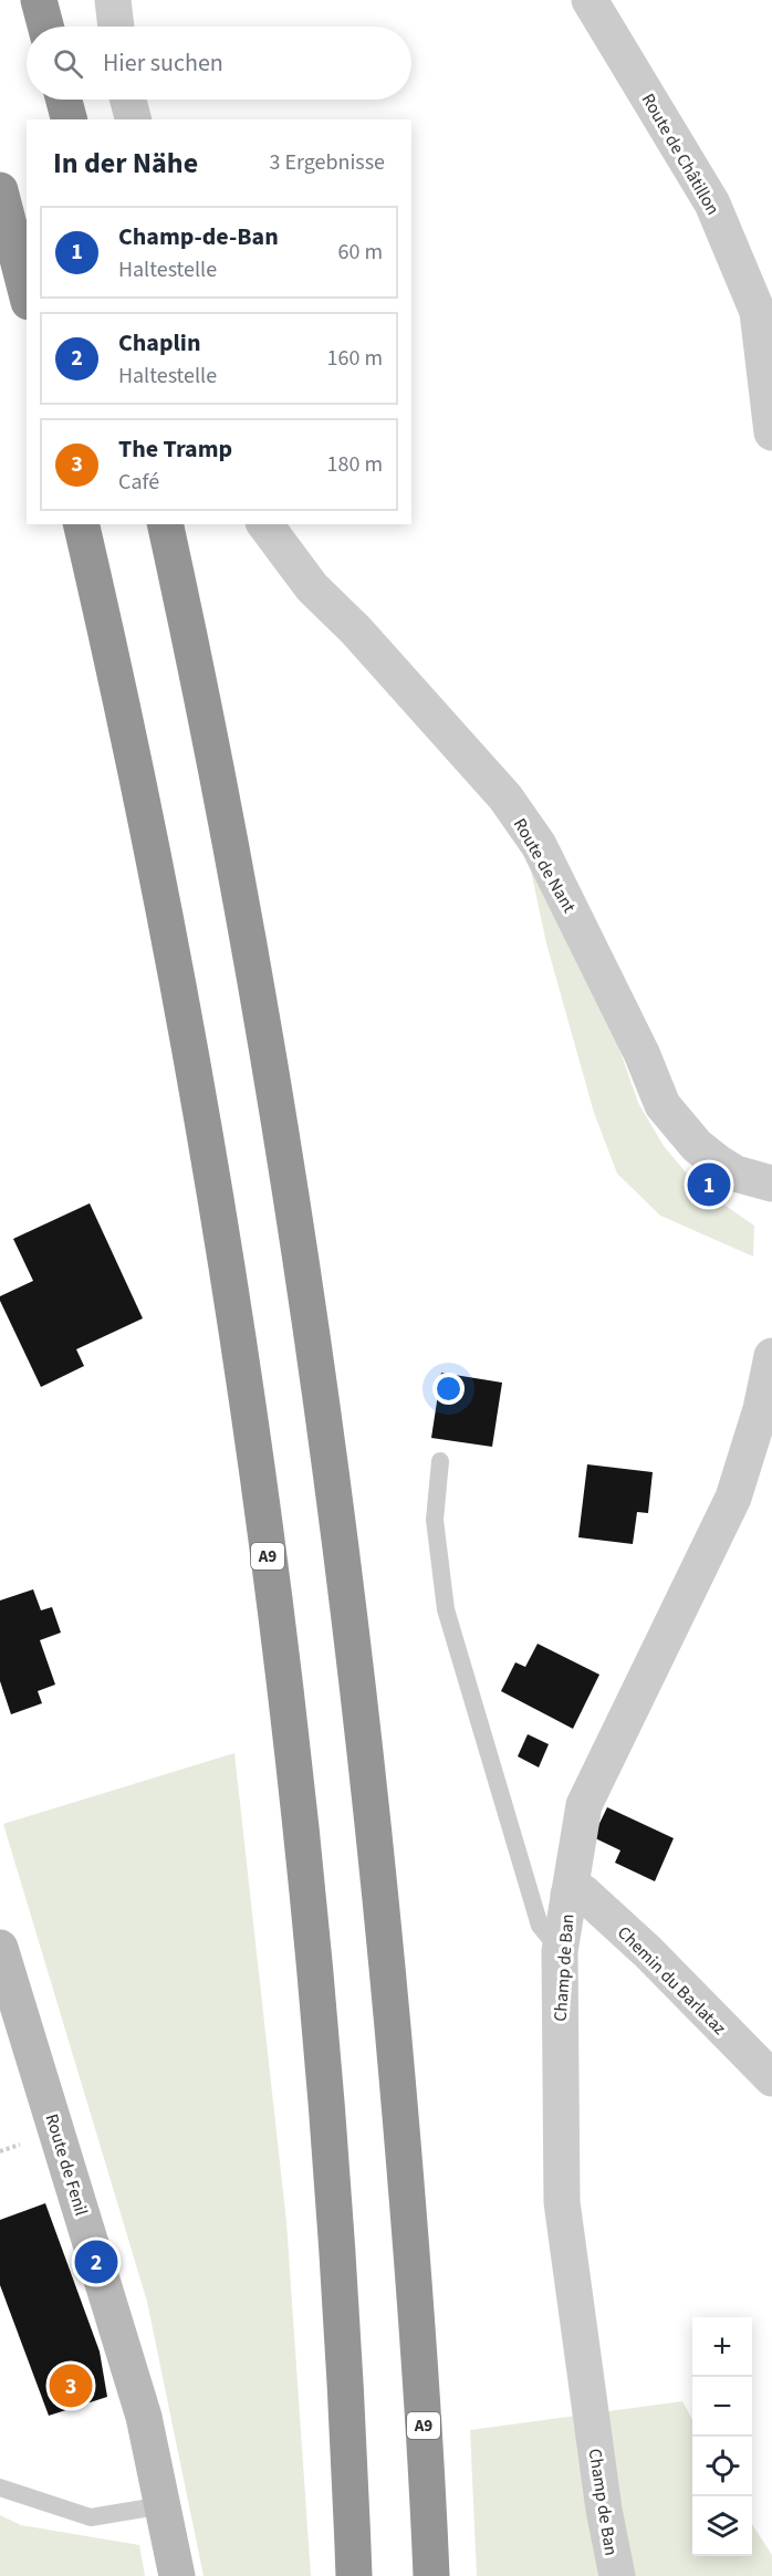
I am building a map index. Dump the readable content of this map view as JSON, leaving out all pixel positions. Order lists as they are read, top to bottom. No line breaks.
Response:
{"streets":{"highway":["A9"],"street":["Route de Châtillon","Route de Nant","Champ de Ban","Chemin du Barlataz","Route de Fenil"]},"crossings":[["Champ de Ban","Chemin du Barlataz"]],"page":{"search":"Hier suchen","heading":["In der Nähe","3 Ergebnisse"],"list":[{"mark":"1","name":"Champ-de-Ban","note":"Haltestelle","value":"60 m"},{"mark":"2","name":"Chaplin","note":"Haltestelle","value":"160 m"},{"mark":"3","name":"The Tramp","note":"Café","value":"180 m"}],"pins":["1","2","3"],"map_buttons":["+","−"]}}
